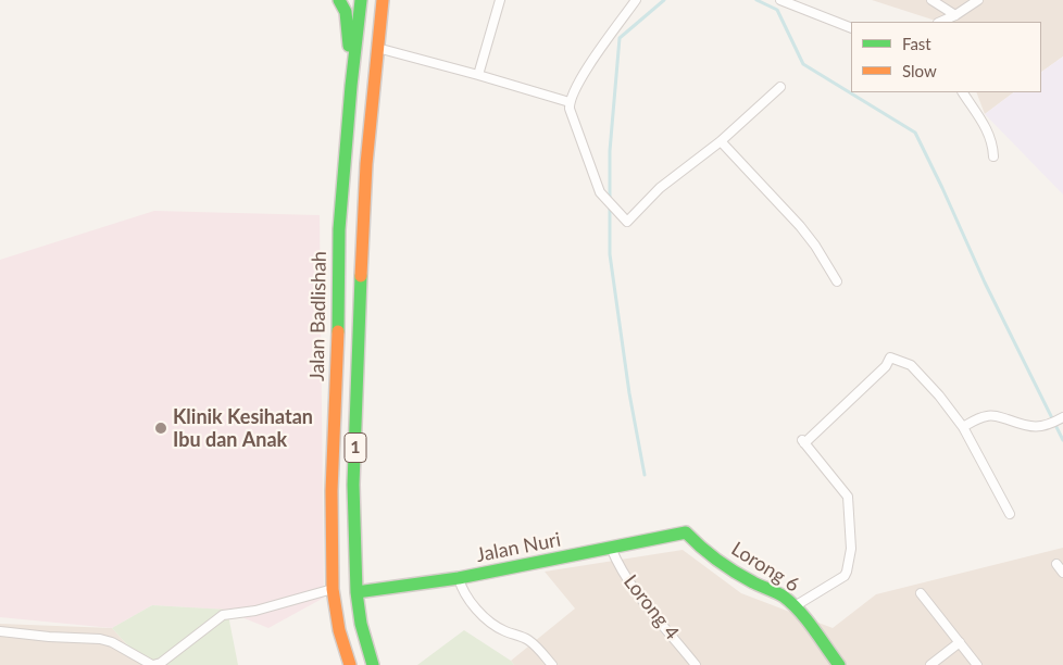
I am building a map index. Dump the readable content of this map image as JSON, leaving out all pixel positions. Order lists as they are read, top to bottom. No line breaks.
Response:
{"streets":{"main road":["Jalan Badlishah","1","Jalan Nuri","Lorong 6"],"street":["Lorong 4"]},"crossings":[["1","Jalan Nuri"],["Jalan Nuri","Lorong 6"],["Jalan Nuri","Lorong 4"]],"places":["Klinik Kesihatan Ibu dan Anak"],"legend":["Fast","Slow"]}
